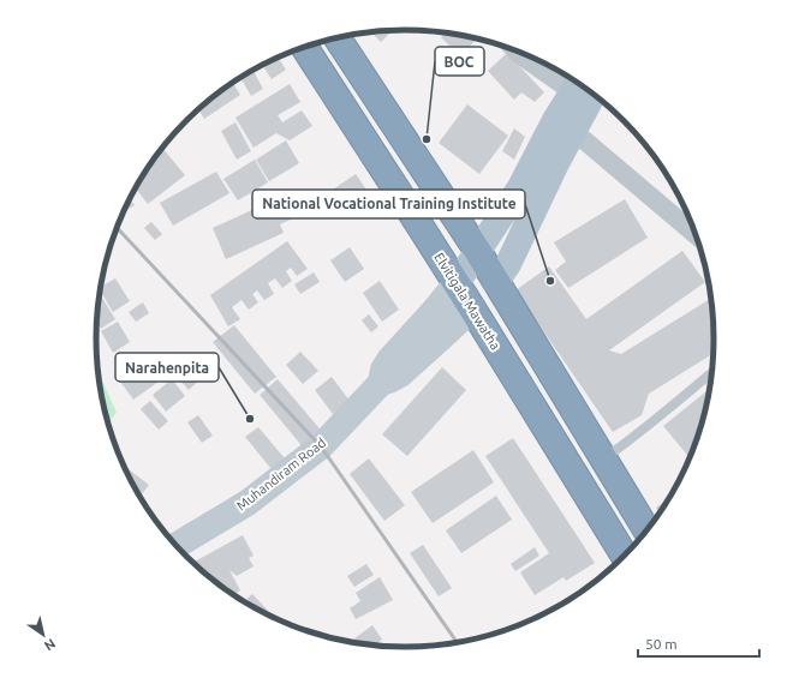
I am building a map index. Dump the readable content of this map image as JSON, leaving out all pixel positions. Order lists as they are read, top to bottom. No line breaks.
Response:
{"streets":{"highway":["Elvitigala Mawatha"],"street":["Muhandiram Road"]},"crossings":[["Elvitigala Mawatha","Muhandiram Road"]],"places":["BOC","National Vocational Training Institute","Narahenpita"],"scale_bar":"50 m","north":"bottom right"}
